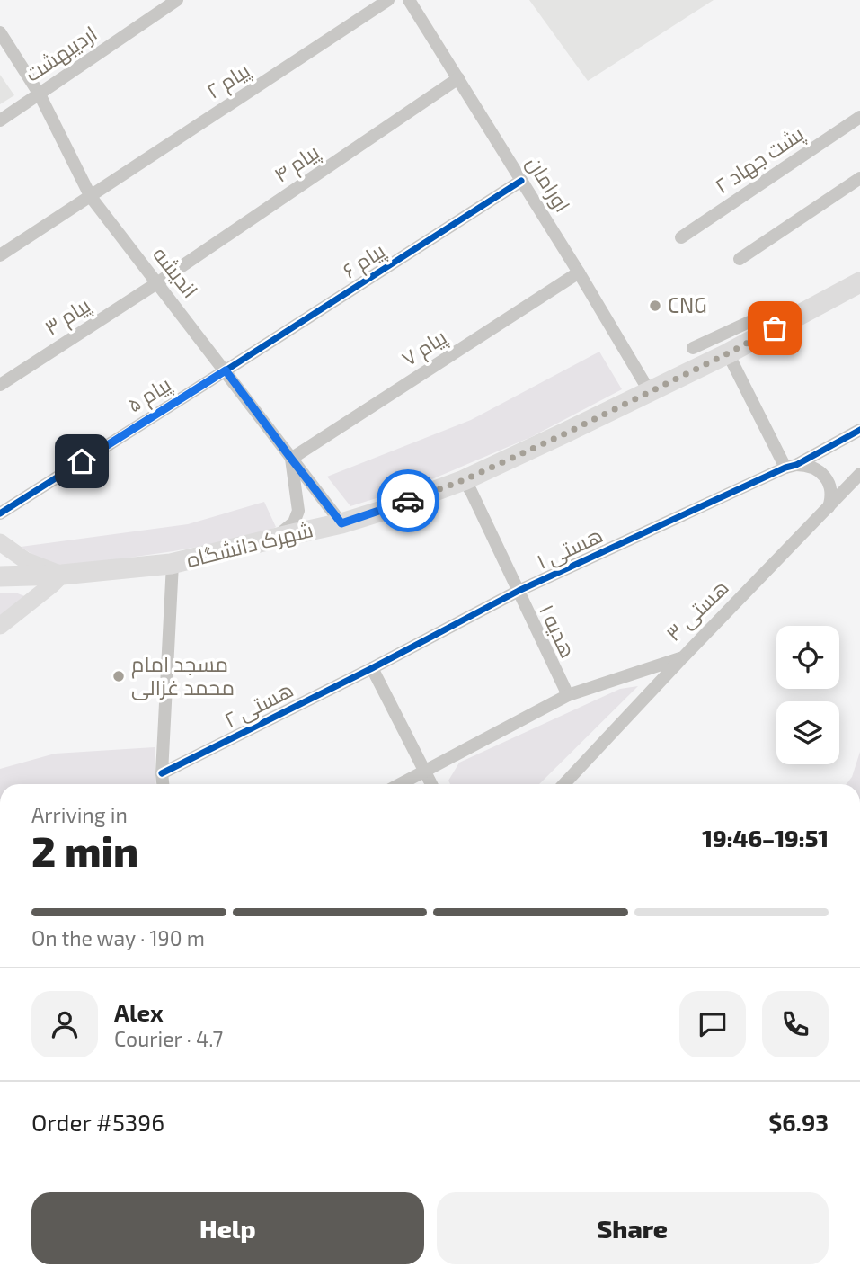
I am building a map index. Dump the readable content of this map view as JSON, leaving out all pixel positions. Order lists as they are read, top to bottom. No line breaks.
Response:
{"streets":{"main road":["شهرک دانشگاه"],"street":["اردیبهشت","پیام ۲","پشت جهاد ۲","پیام ۴","اورامان","پیام ۶","اندیشه","پیام ۳","پیام ۷","پیام ۵","هستی ۱","هستی ۳","هدیه ۱","هستی ۲"]},"crossings":[["اردیبهشت","اندیشه"],["پیام ۲","اندیشه"],["پیام ۴","اورامان"],["پیام ۴","اندیشه"],["پیام ۴","پیام ۳"],["اورامان","پیام ۶"],["اورامان","پیام ۷"],["اورامان","شهرک دانشگاه"],["پیام ۶","اندیشه"],["پیام ۶","پیام ۵"],["اندیشه","پیام ۳"],["اندیشه","پیام ۷"],["اندیشه","پیام ۵"],["اندیشه","شهرک دانشگاه"],["شهرک دانشگاه","هدیه ۱"],["هستی ۱","هدیه ۱"],["هستی ۱","هستی ۲"],["هستی ۳","هدیه ۱"]],"places":["CNG","مسجد امام محمد غزالی"],"page":{"heading":["2 min","Arriving in","19:46–19:51"],"panel":["Alex","Courier · 4.7","Order #5396","$6.93"],"bar":"On the way · 190 m","buttons":["Help","Share"]}}
